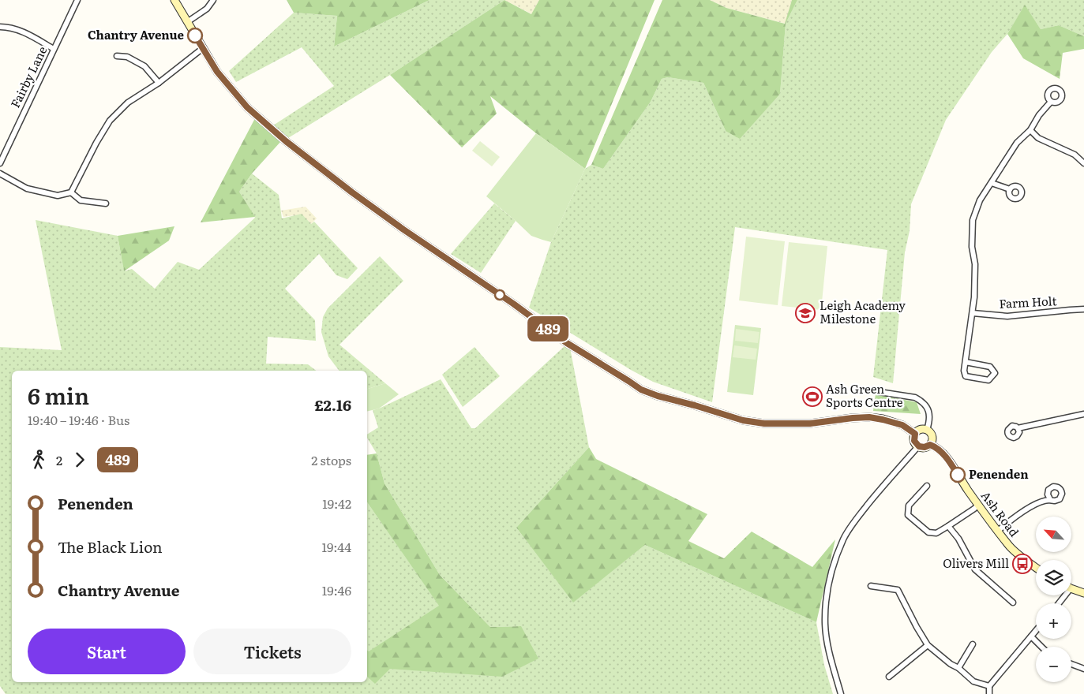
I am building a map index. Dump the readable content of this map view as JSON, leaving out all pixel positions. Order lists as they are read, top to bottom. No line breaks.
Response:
{"streets":{"street":["Fairby Lane","Farm Holt","Ash Road"]},"places":{"other":["Chantry Avenue","Penenden"],"school or university":["Leigh Academy Milestone"],"sports":["Ash Green Sports Centre"],"bus stop":["Olivers Mill"]},"lines":["bus line 489"],"north":"top left","page":{"on_map":"489","heading":["6 min","19:40 – 19:46 · Bus","£2.16"],"legs":["2","489","2 stops"],"list":[{"name":"Penenden","value":"19:42"},{"name":"The Black Lion","value":"19:44"},{"name":"Chantry Avenue","value":"19:46"}],"map_buttons":["+","−"],"buttons":["Start","Tickets"]}}
